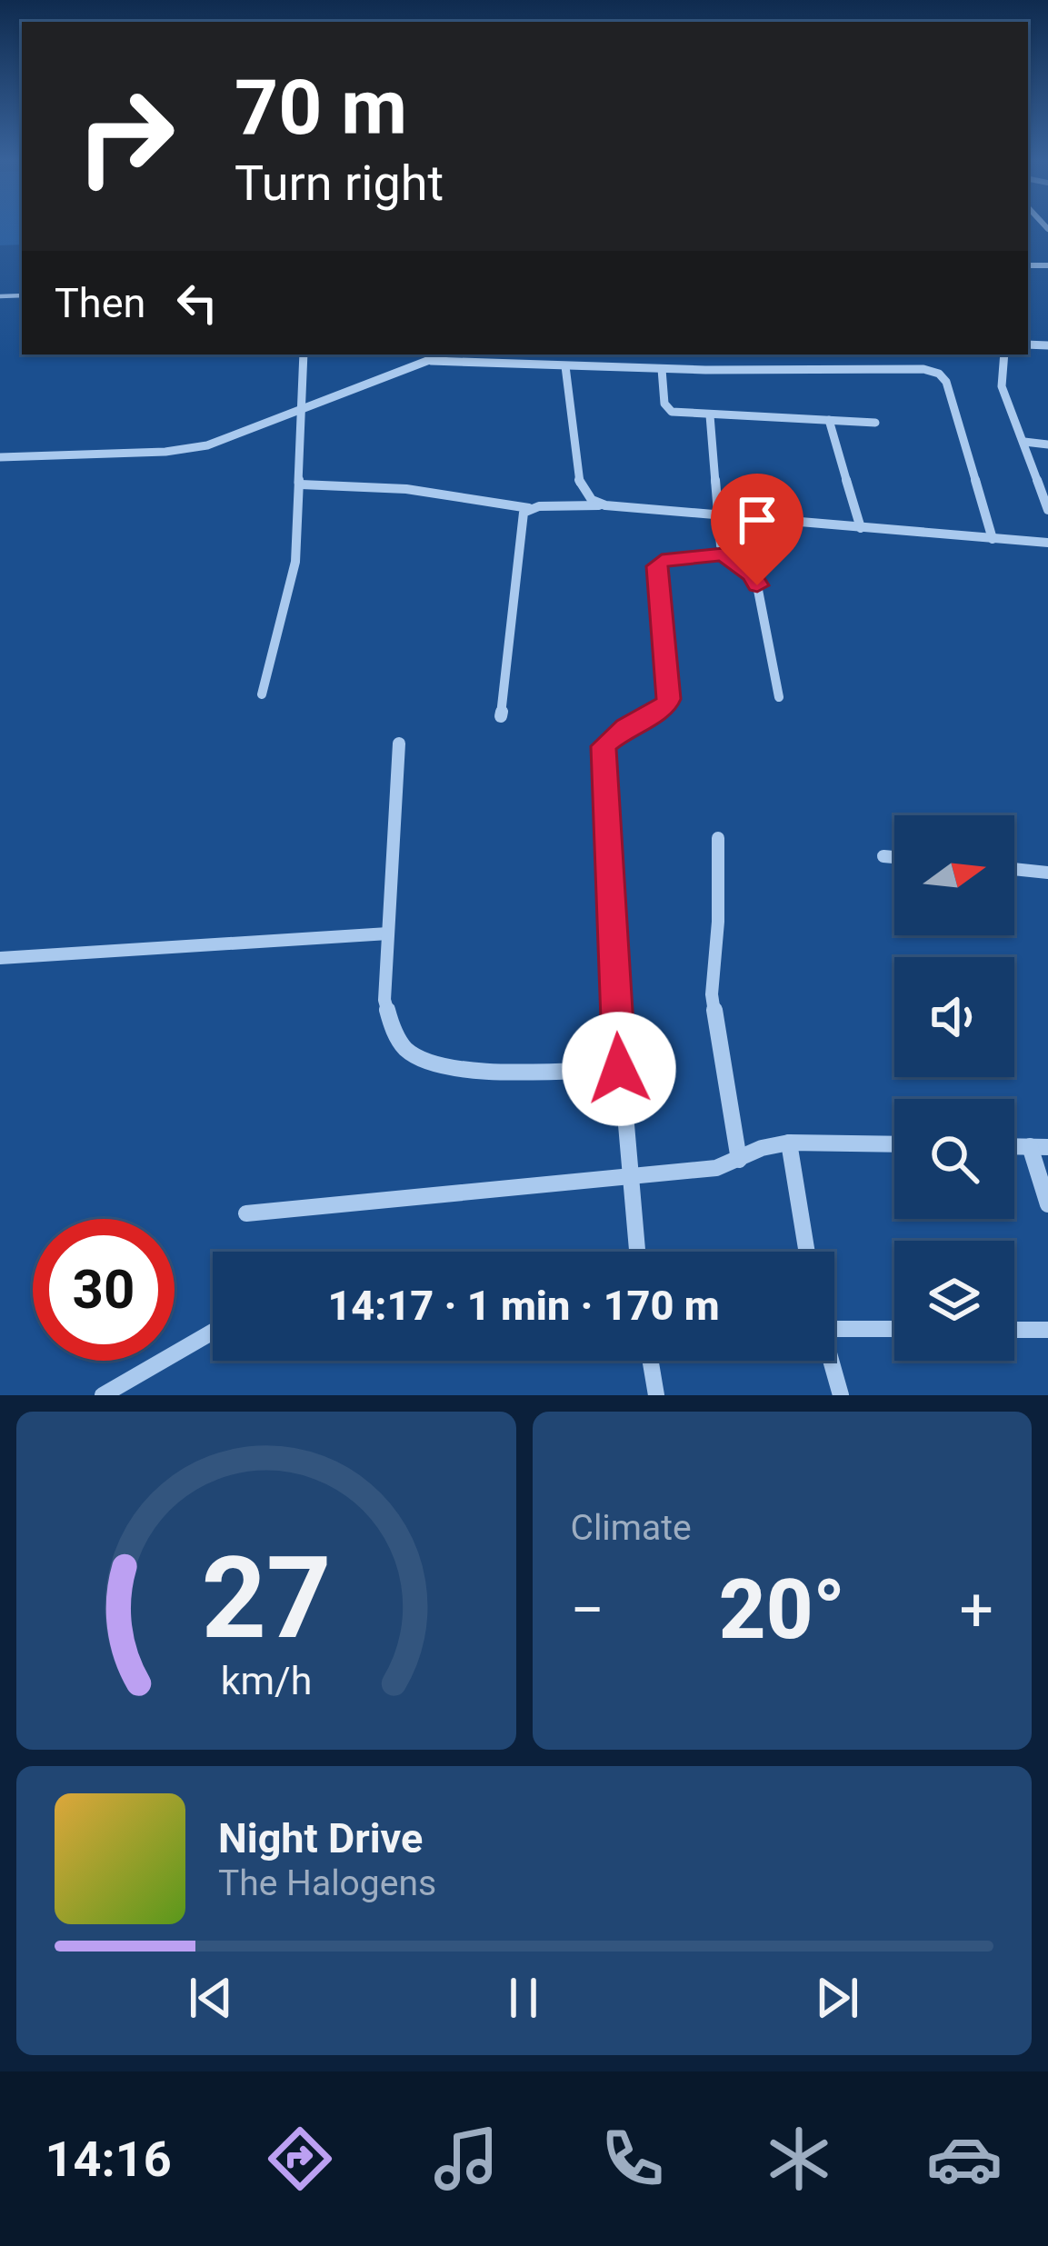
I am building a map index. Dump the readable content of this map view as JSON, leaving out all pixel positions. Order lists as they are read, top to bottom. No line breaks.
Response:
{"north":"right","page":{"turn":["70 m","Turn right"],"then":"Then","limit":"30","trip":"14:17 · 1 min · 170 m","tile":"Climate","heat":["−","20°","+"],"song":["Night Drive","The Halogens"],"tabs":"14:16","gauge":["27","km/h"]}}
